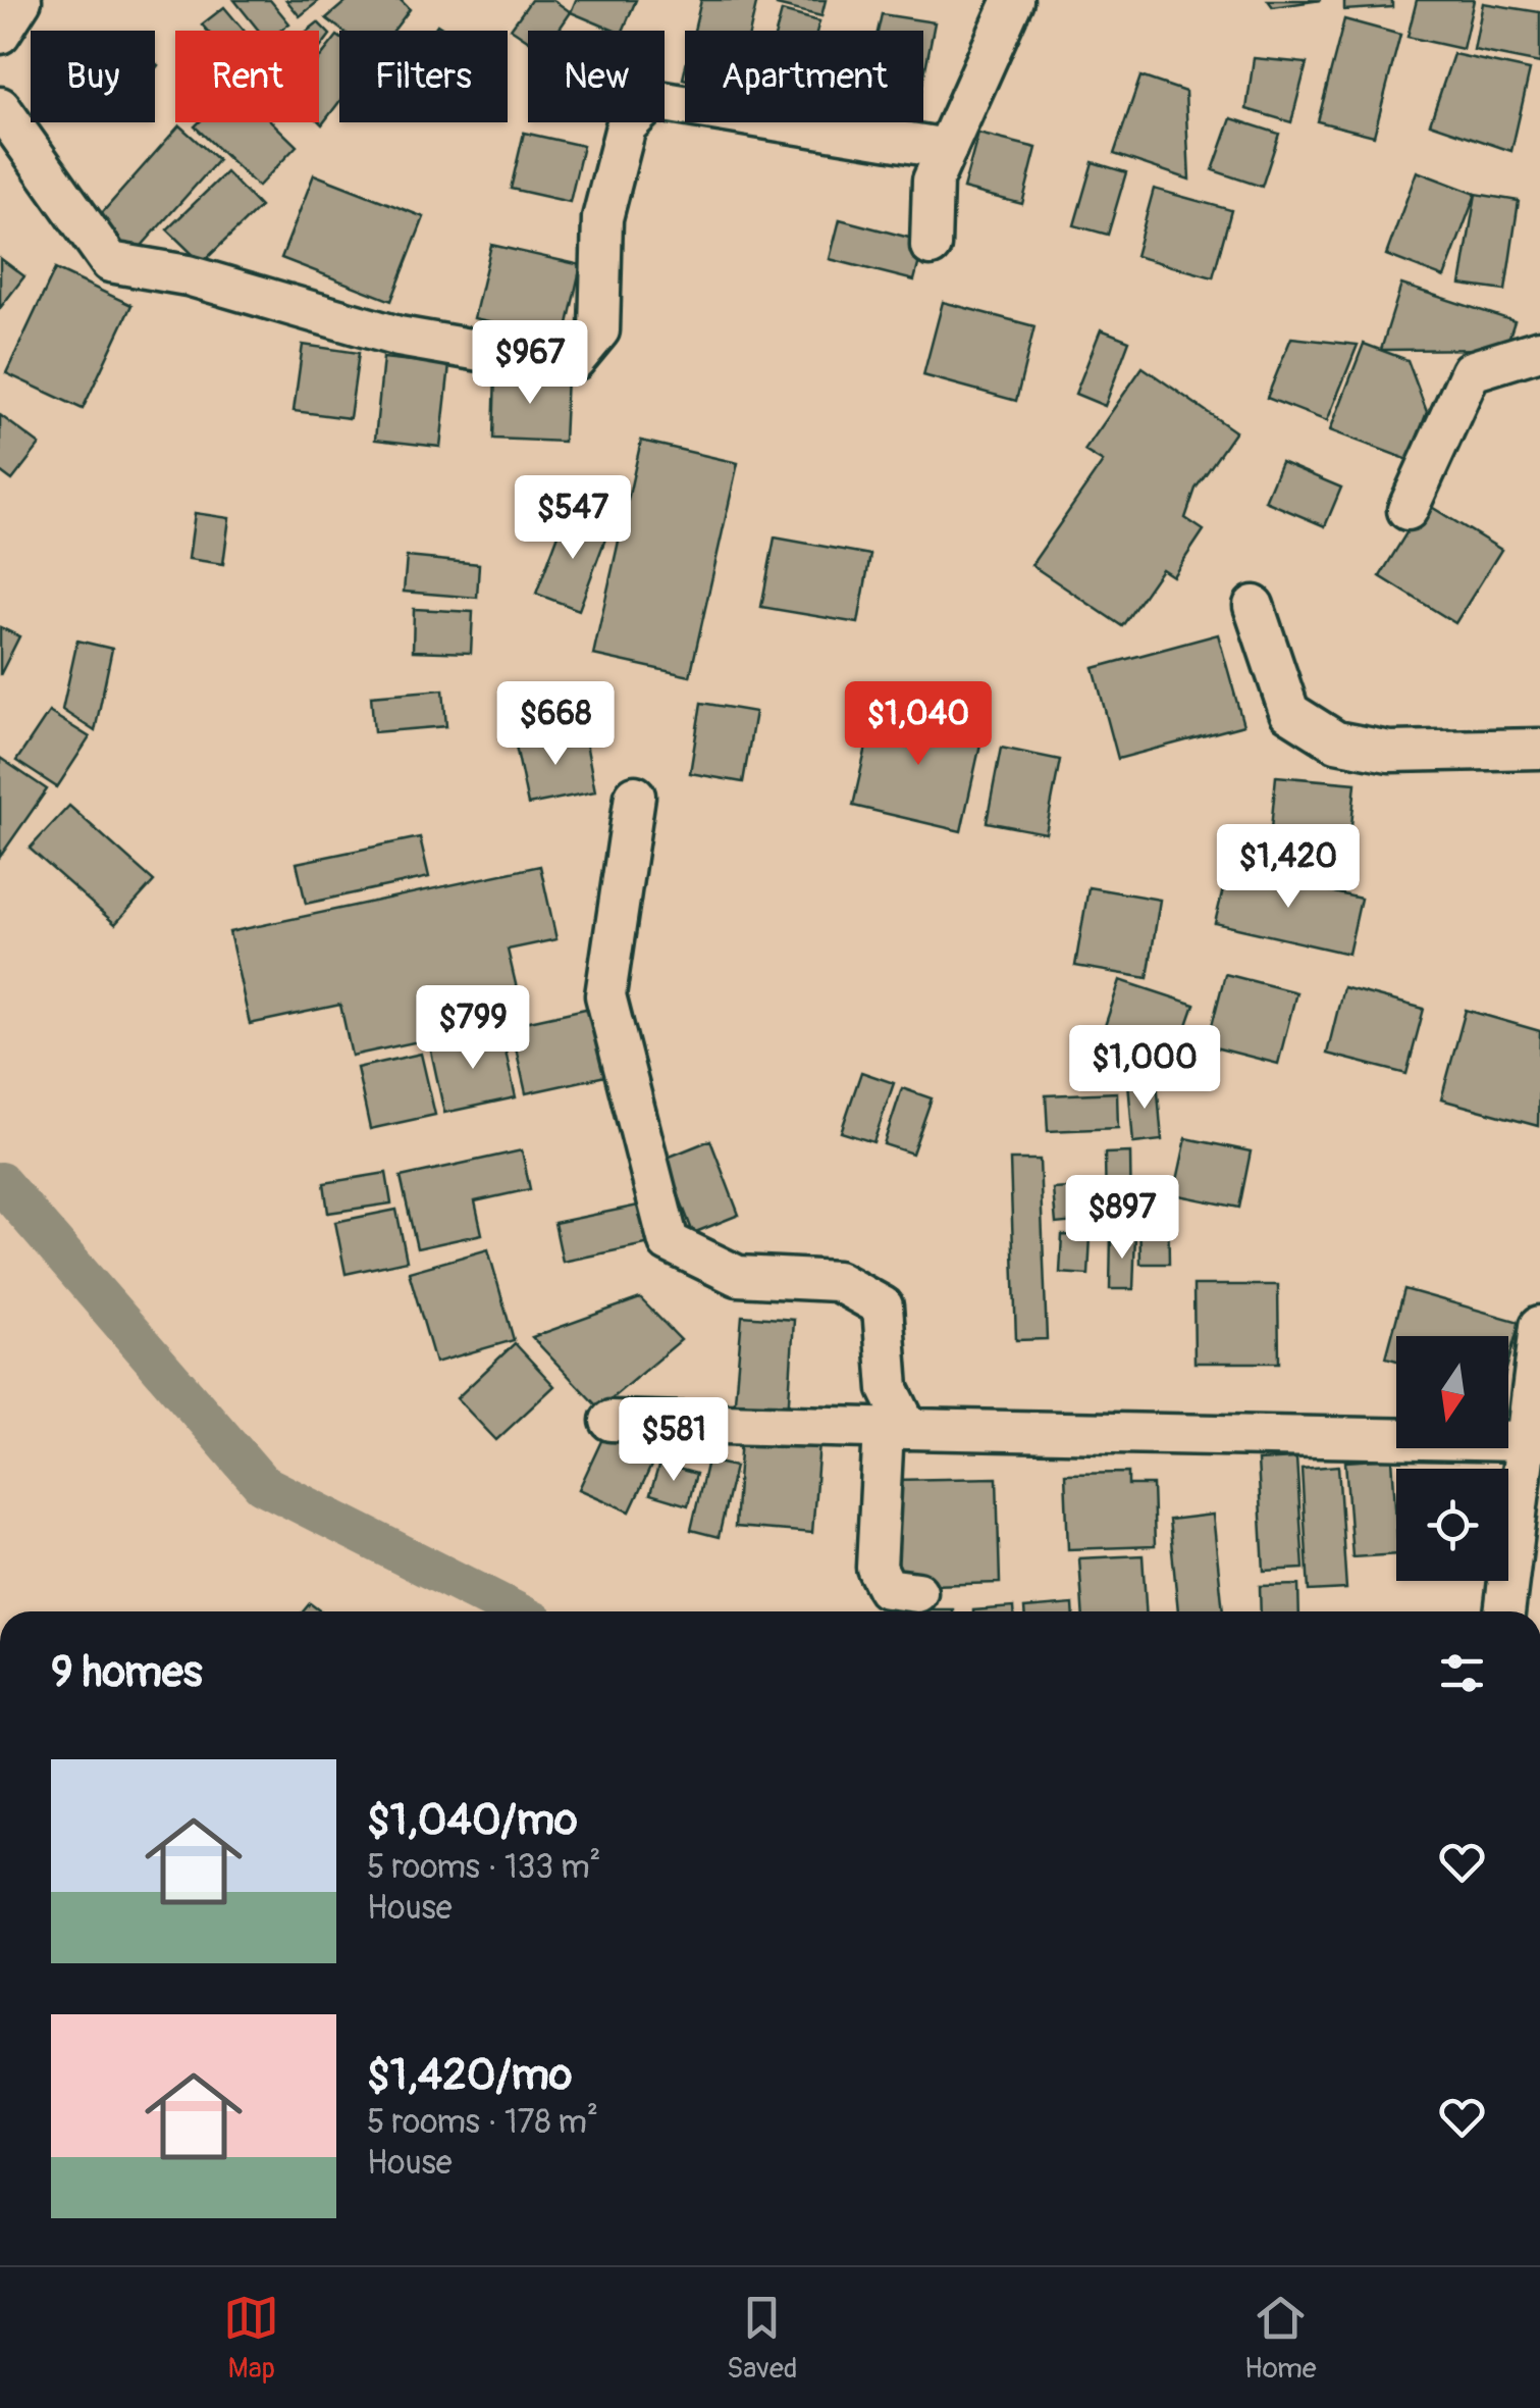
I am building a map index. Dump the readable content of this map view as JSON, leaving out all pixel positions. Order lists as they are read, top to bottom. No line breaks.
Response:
{"north":"bottom","page":{"chip":["Buy","Rent","Filters","New","Apartment"],"price":["$967","$547","$668","$1,040","$1,420","$799","$1,000","$897","$581"],"heading":"9 homes","list":[{"name":"$1,040/mo","note":"5 rooms · 133 m² · House"},{"name":"$1,420/mo","note":"5 rooms · 178 m² · House"}],"tabs":["Map","Saved","Home"]}}
